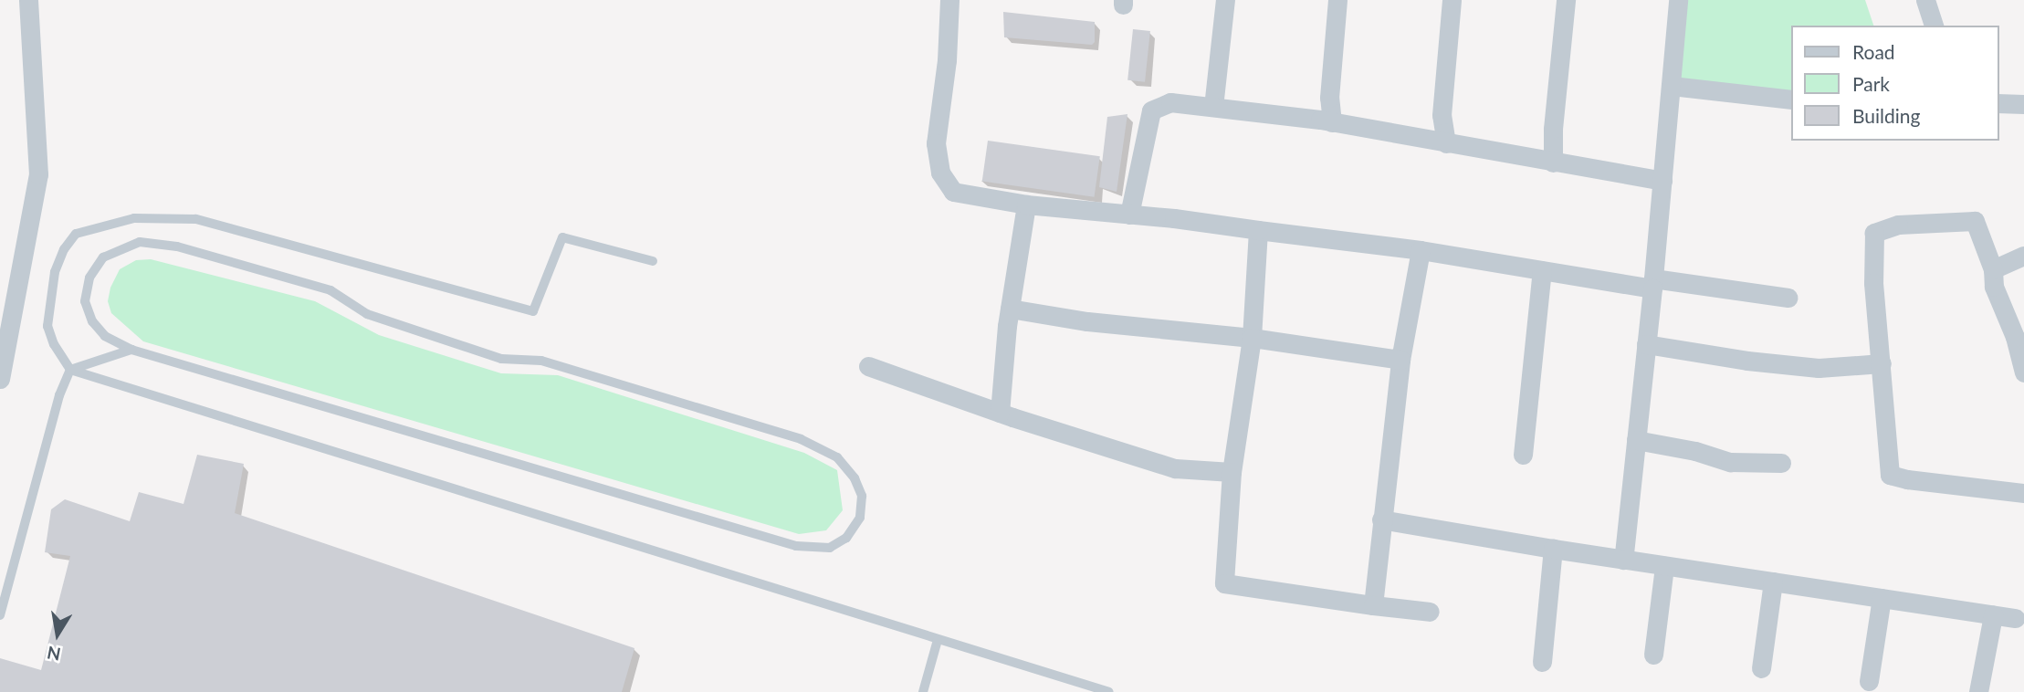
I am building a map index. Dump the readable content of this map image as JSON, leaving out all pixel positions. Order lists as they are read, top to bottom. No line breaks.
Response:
{"legend":["Road","Park","Building"],"north":"bottom"}
